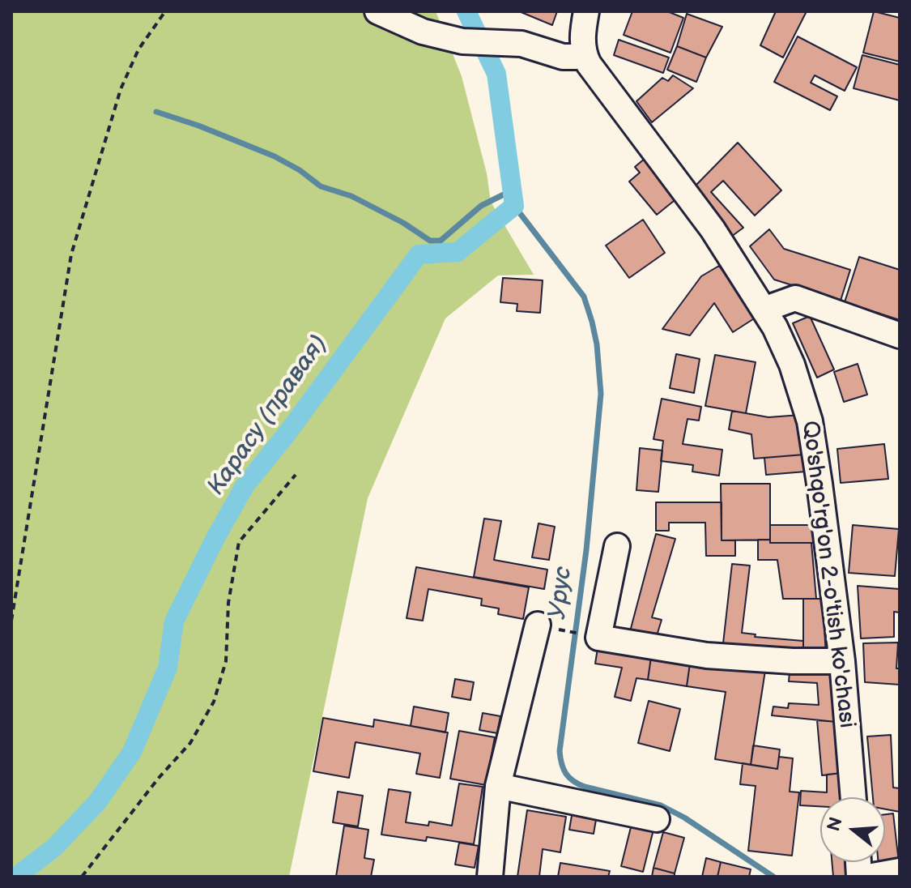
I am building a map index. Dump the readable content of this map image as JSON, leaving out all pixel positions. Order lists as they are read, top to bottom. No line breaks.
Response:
{"streets":{"street":["Qo'shqo'rg'on 2-o'tish ko'chasi"]},"water":["Карасу (правая)","Урус"],"north":"left"}
